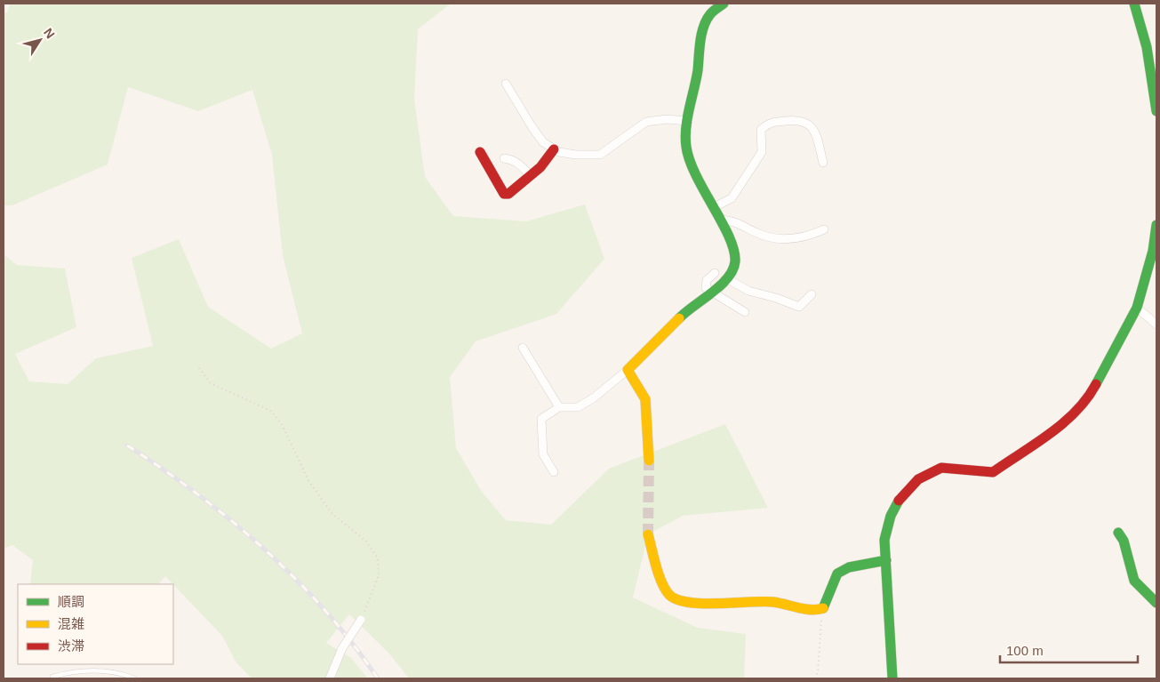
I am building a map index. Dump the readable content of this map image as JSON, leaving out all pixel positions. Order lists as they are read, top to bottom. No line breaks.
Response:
{"legend":["順調","混雑","渋滞"],"scale_bar":"100 m","north":"top right"}
